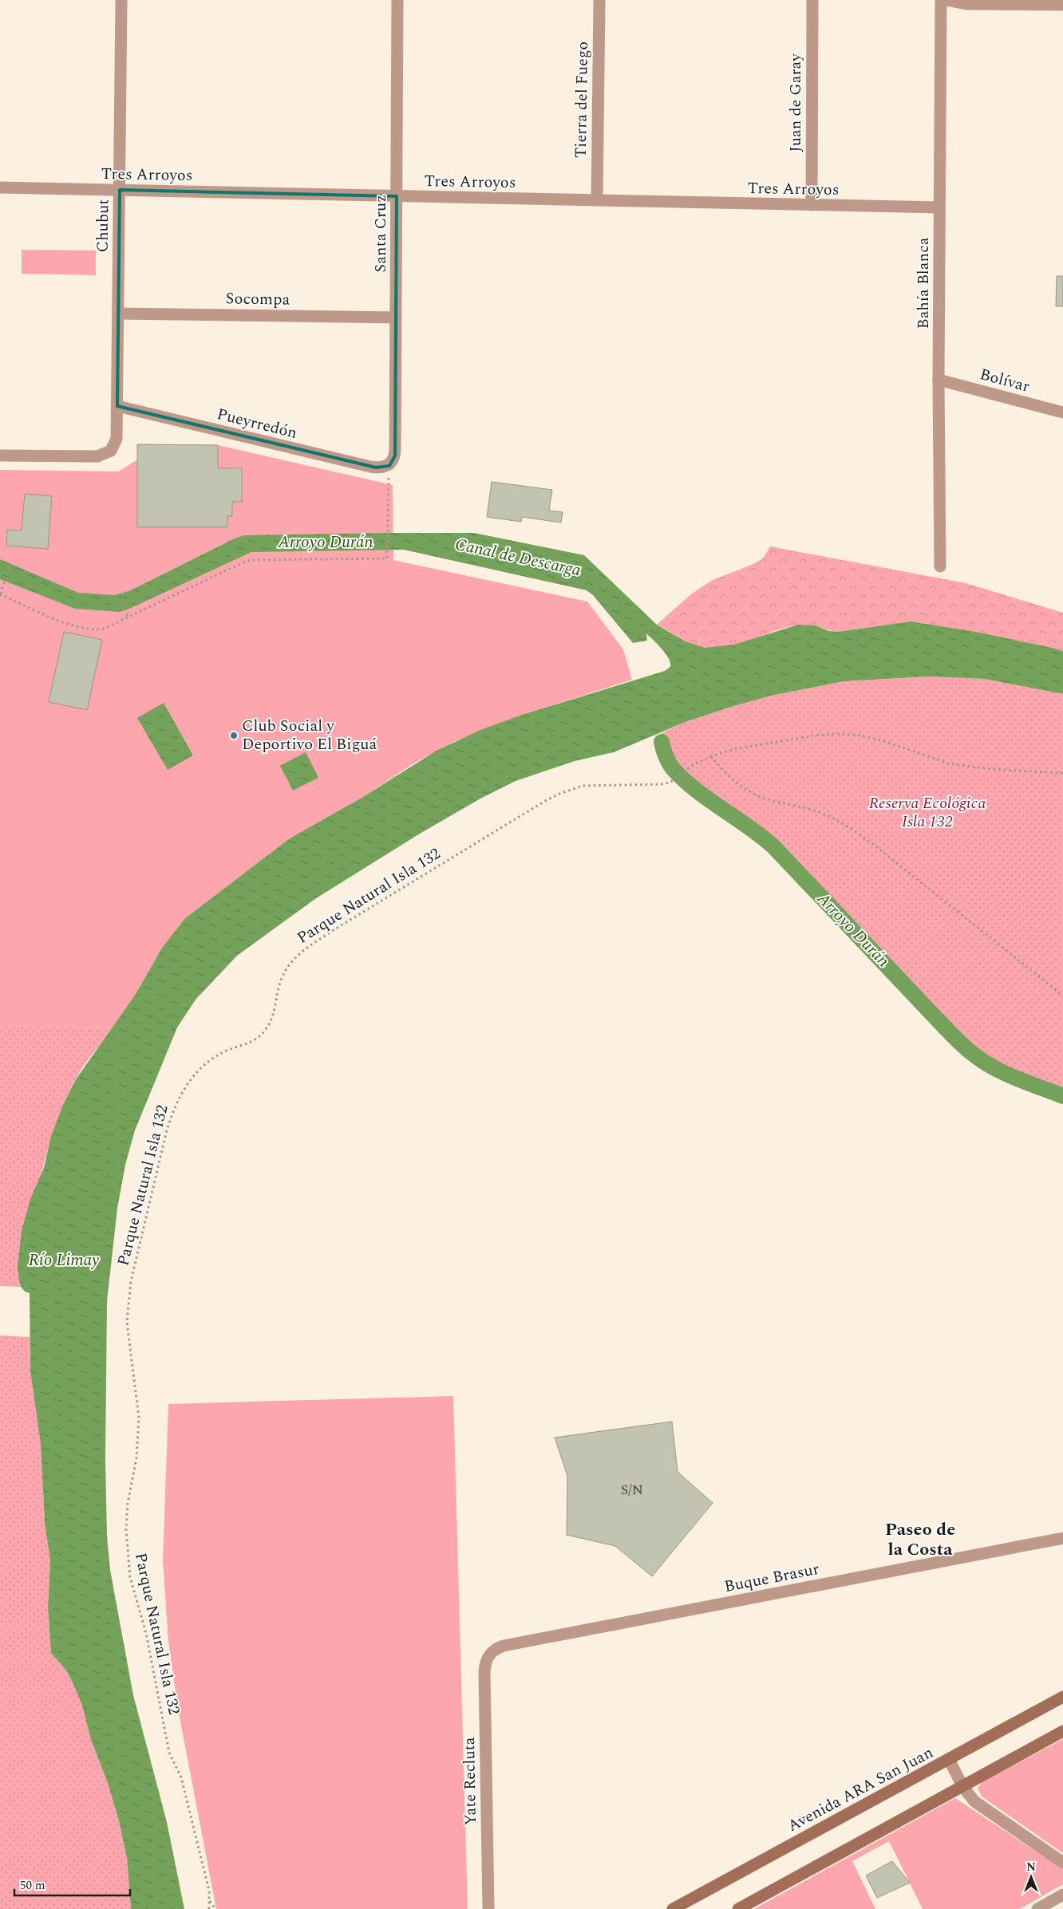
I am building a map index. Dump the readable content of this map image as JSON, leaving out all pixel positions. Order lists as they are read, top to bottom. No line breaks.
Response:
{"streets":{"main road":["Avenida ARA San Juan"],"street":["Tierra del Fuego","Juan de Garay","Tres Arroyos","Chubut","Santa Cruz","Bahía Blanca","Socompa","Bolívar","Pueyrredón","Buque Brasur","Yate Recluta"],"path":["Parque Natural Isla 132"]},"crossings":[["Tierra del Fuego","Tres Arroyos"],["Juan de Garay","Tres Arroyos"],["Tres Arroyos","Chubut"],["Tres Arroyos","Santa Cruz"],["Tres Arroyos","Bahía Blanca"],["Chubut","Socompa"],["Chubut","Pueyrredón"],["Santa Cruz","Socompa"],["Santa Cruz","Pueyrredón"],["Bahía Blanca","Bolívar"],["Buque Brasur","Yate Recluta"]],"districts":["Paseo de la Costa"],"water":["Arroyo Durán","Canal de Descarga","Río Limay"],"parks":["Reserva Ecológica Isla 132"],"places":["Club Social y Deportivo El Biguá"],"house_numbers":["S/N"],"scale_bar":"50 m","north":"top"}
